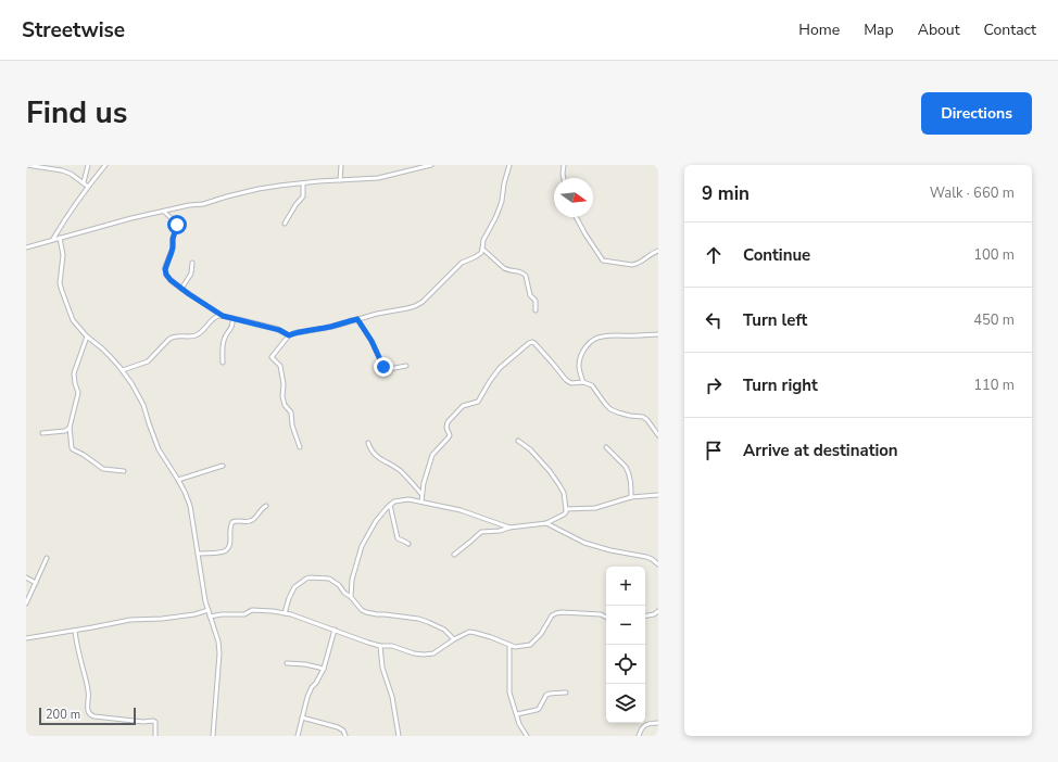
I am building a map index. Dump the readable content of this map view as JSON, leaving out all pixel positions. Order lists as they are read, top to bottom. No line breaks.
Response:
{"scale_bar":"200 m","north":"right","page":{"header":"Streetwise","nav":["Home","Map","About","Contact"],"title":"Find us","buttons":"Directions","heading":["9 min","Walk · 660 m"],"list":[["Continue","100 m"],["Turn left","450 m"],["Turn right","110 m"],"Arrive at destination"],"map_buttons":["+","−"],"scale":"200 m"}}
